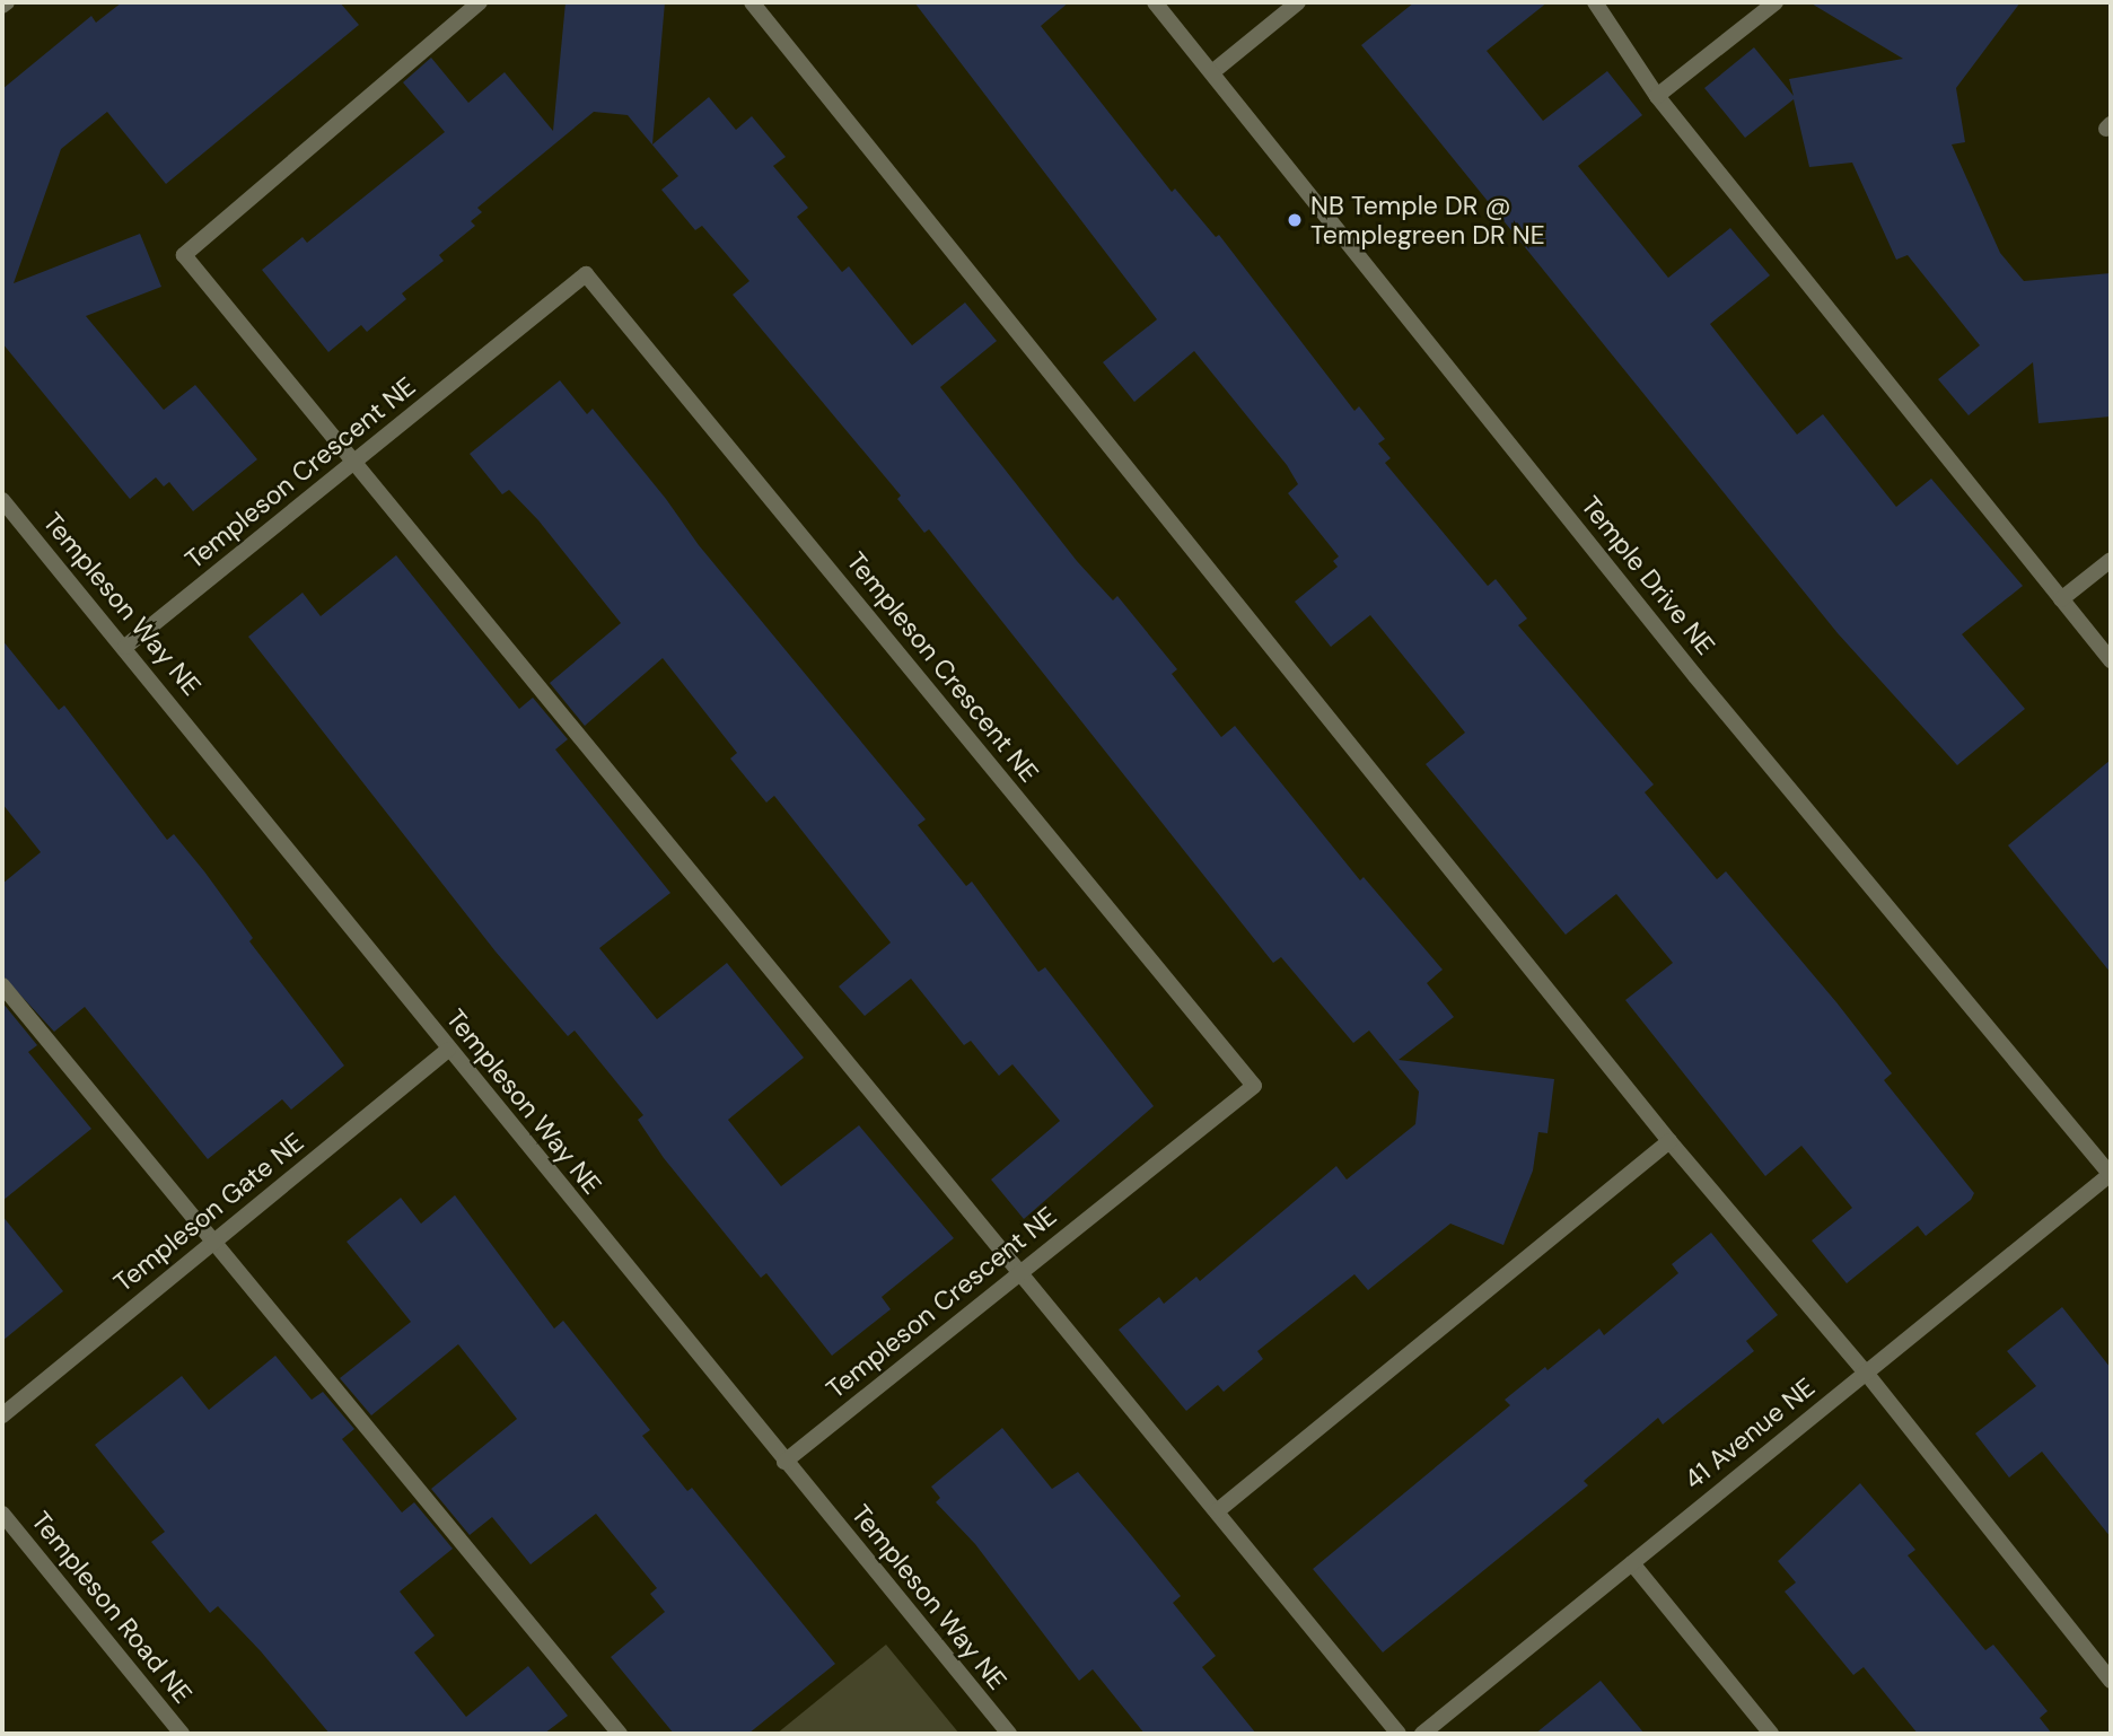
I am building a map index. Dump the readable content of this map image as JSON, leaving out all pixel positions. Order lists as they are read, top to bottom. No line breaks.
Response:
{"streets":{"street":["Templeson Crescent NE","Temple Drive NE","Templeson Way NE","Templeson Gate NE","41 Avenue NE","Templeson Road NE"]},"crossings":[["Templeson Crescent NE","Templeson Way NE"],["Temple Drive NE","41 Avenue NE"],["Templeson Way NE","Templeson Gate NE"]],"places":["NB Temple DR @ Templegreen DR NE"]}
